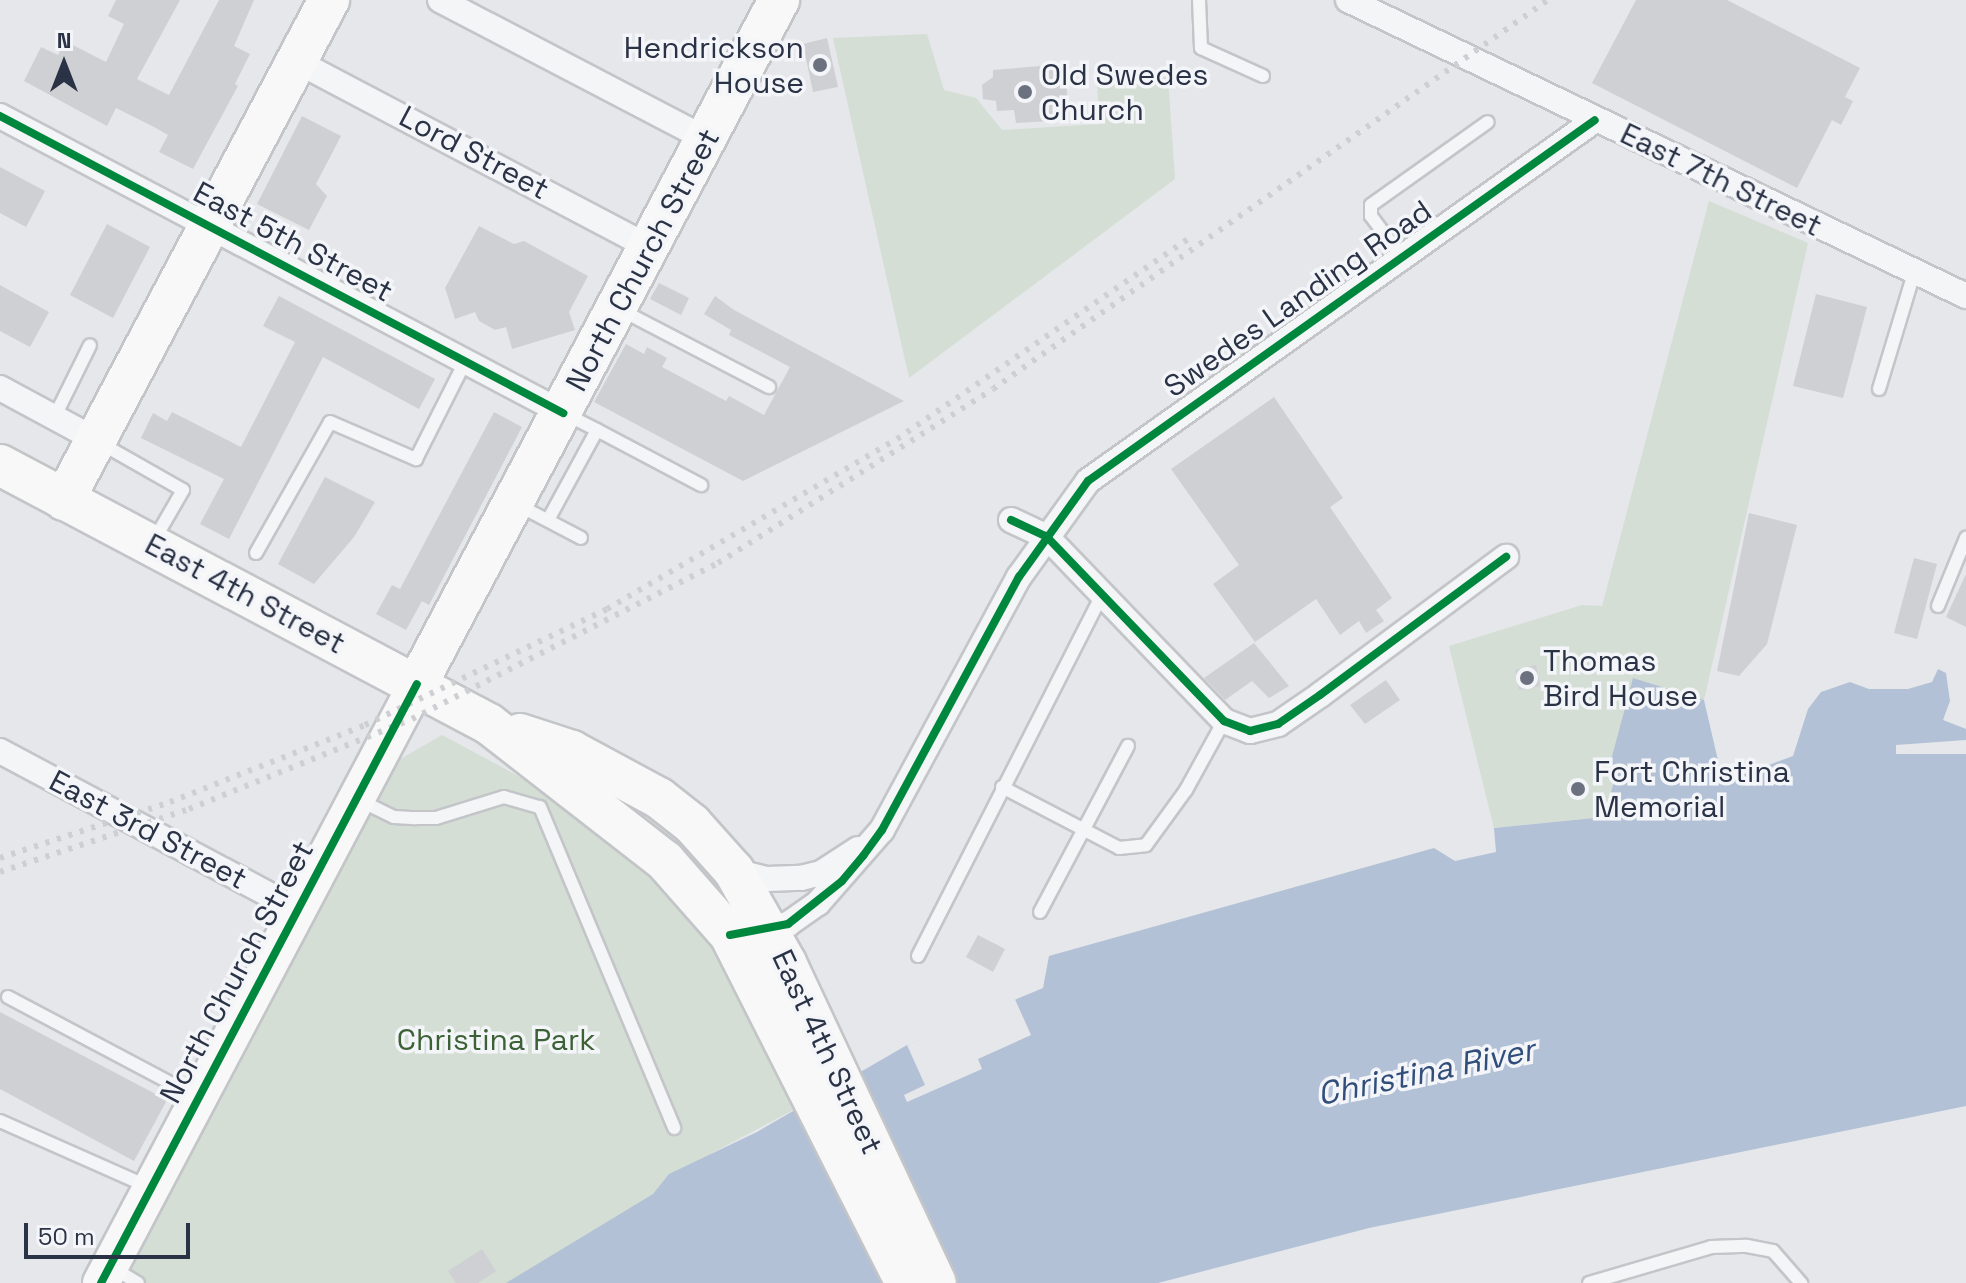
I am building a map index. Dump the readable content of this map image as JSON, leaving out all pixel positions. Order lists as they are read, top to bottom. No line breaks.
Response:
{"streets":{"main road":["North Church Street","East 4th Street"],"street":["Lord Street","East 7th Street","East 5th Street","Swedes Landing Road","East 3rd Street"]},"crossings":[["Lord Street","North Church Street"],["East 7th Street","Swedes Landing Road"],["East 5th Street","North Church Street"],["North Church Street","East 4th Street"],["North Church Street","East 3rd Street"],["Swedes Landing Road","East 4th Street"]],"water":["Christina River"],"parks":["Christina Park"],"places":["Hendrickson House","Old Swedes Church","Thomas Bird House","Fort Christina Memorial"],"scale_bar":"50 m","north":"top"}
